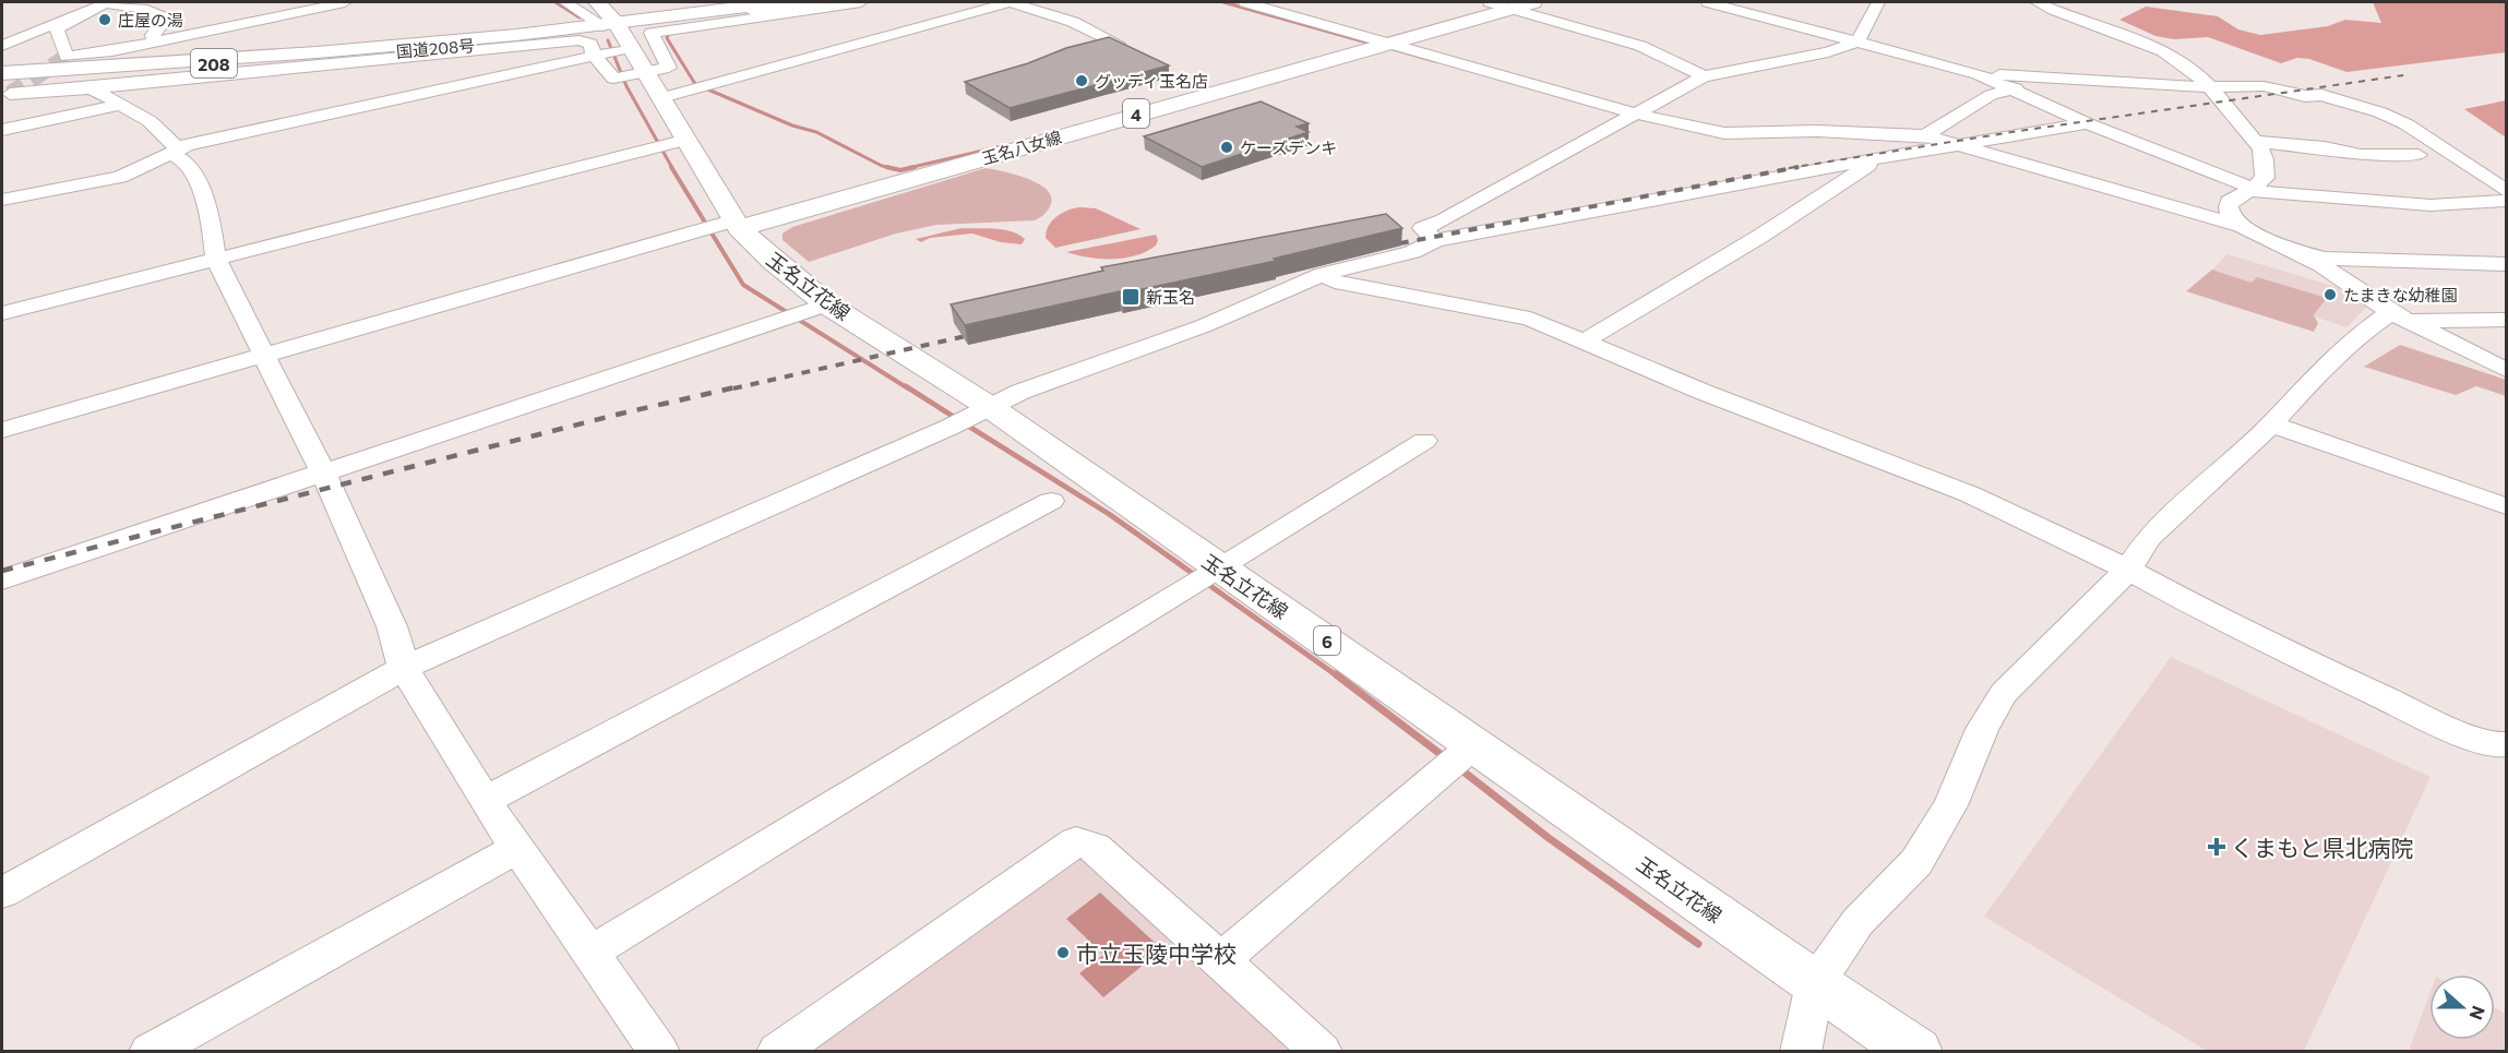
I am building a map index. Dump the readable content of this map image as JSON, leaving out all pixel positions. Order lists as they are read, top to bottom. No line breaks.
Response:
{"streets":{"main road":["国道208号","208","4","玉名八女線","玉名立花線","6"]},"crossings":[["玉名八女線","玉名立花線"]],"places":{"other":["庄屋の湯","グッディ玉名店","ケーズデンキ","たまきな幼稚園","市立玉陵中学校"],"transit":["新玉名"],"health":["くまもと県北病院"]},"north":"right"}
